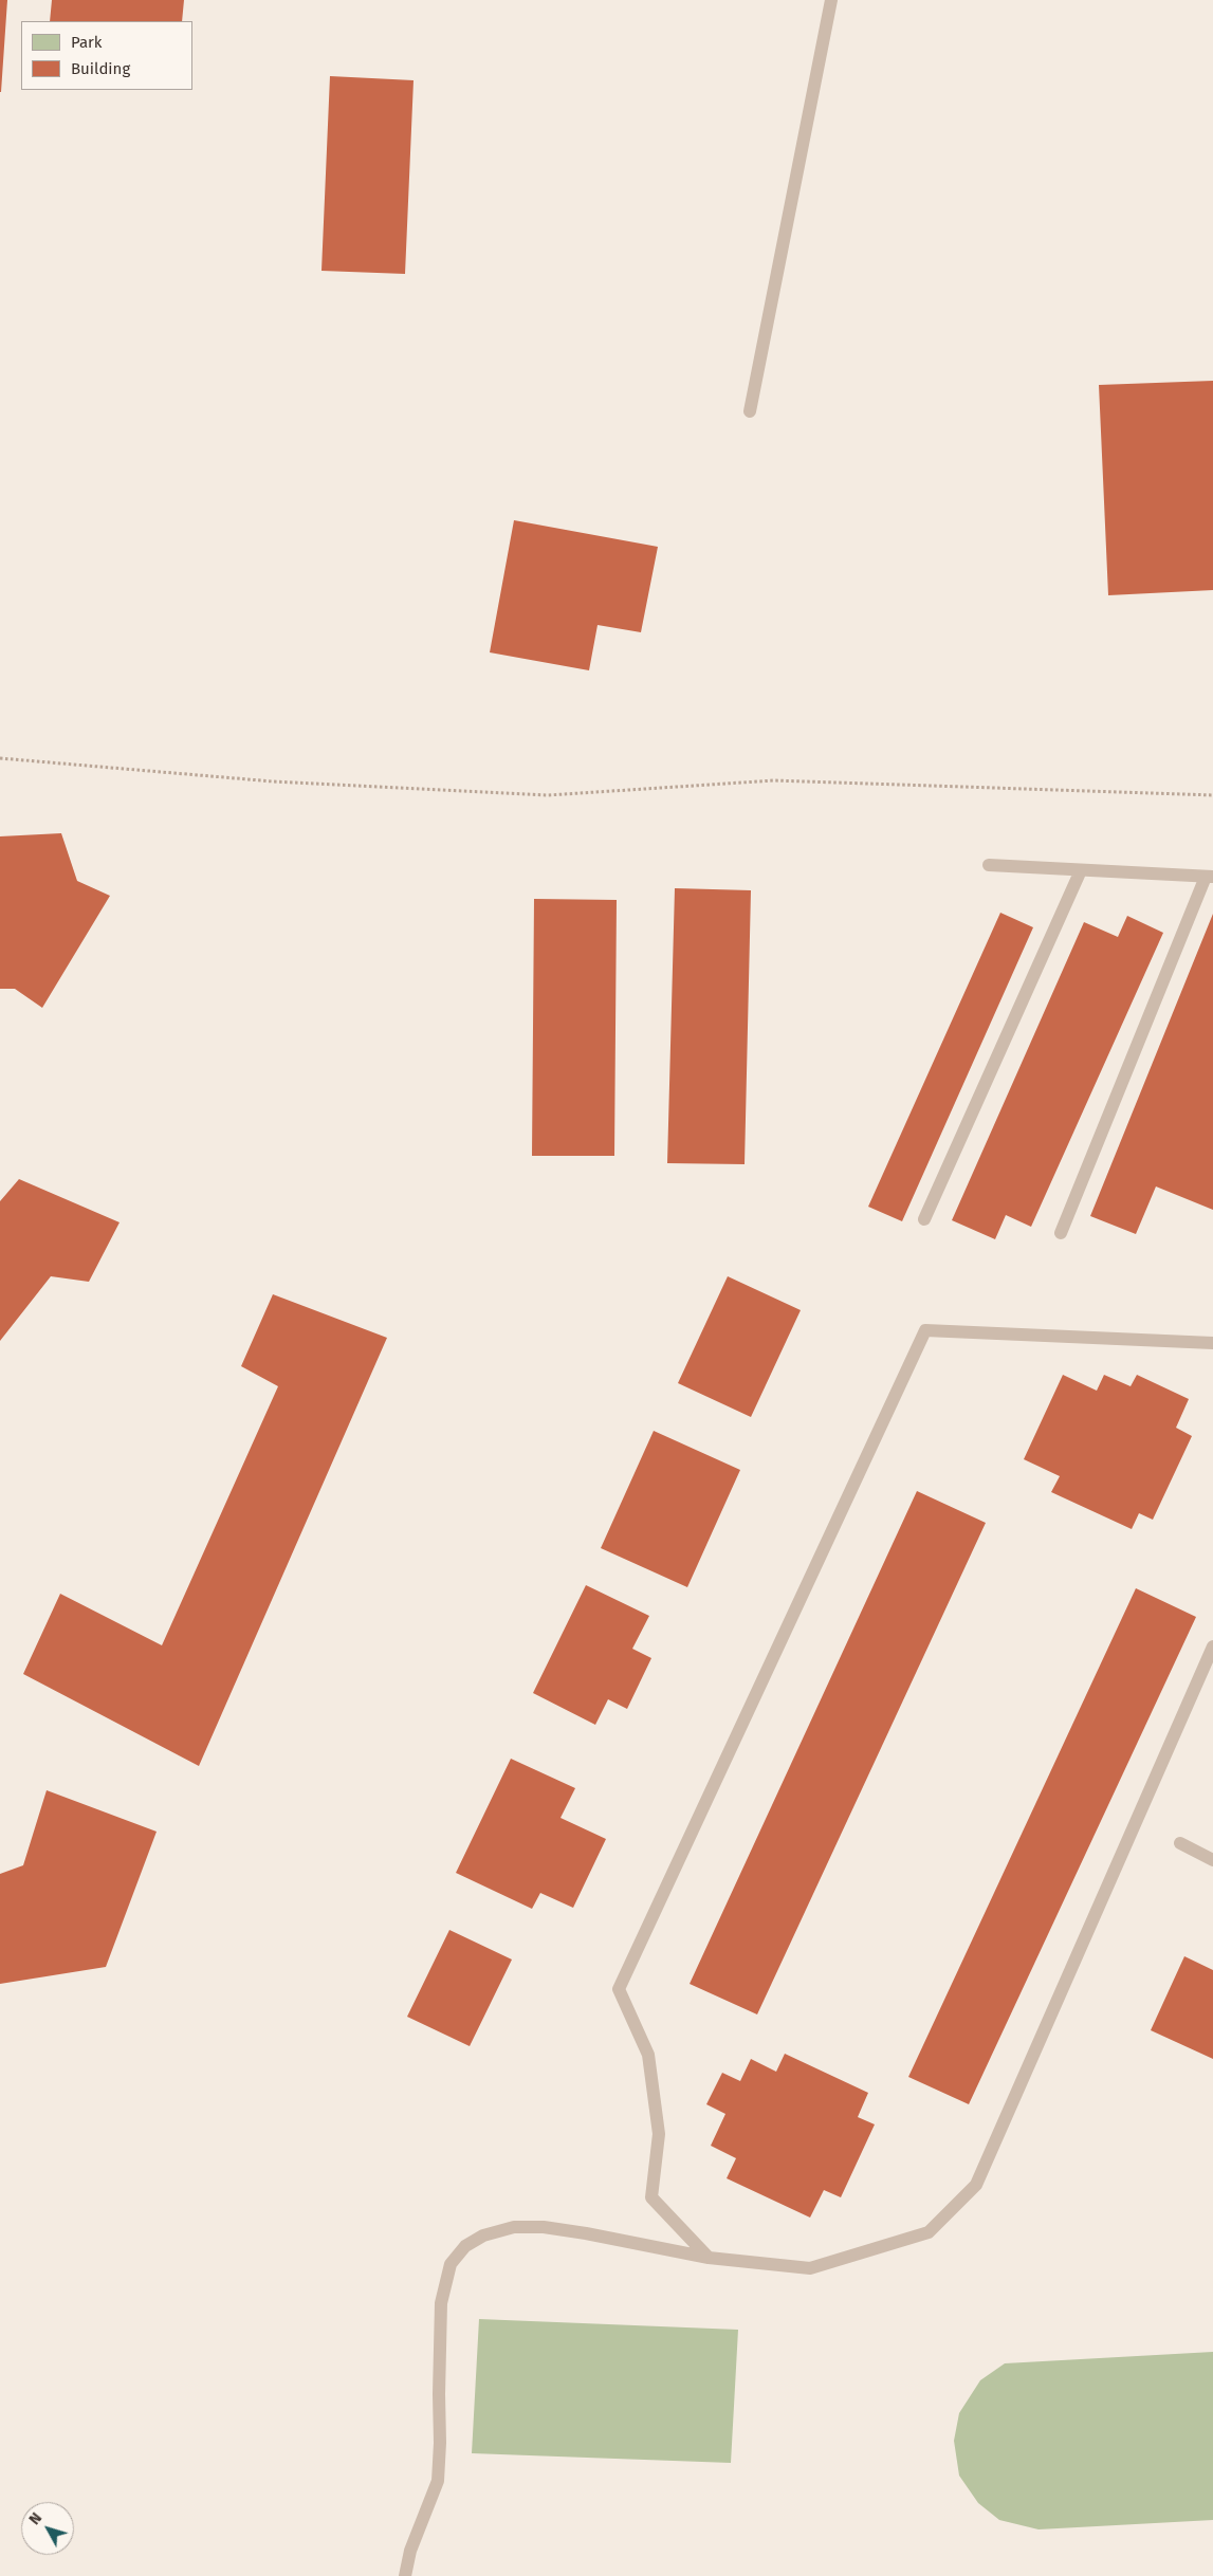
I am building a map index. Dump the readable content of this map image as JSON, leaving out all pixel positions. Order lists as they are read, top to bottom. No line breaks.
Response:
{"legend":["Park","Building"],"north":"top left"}
